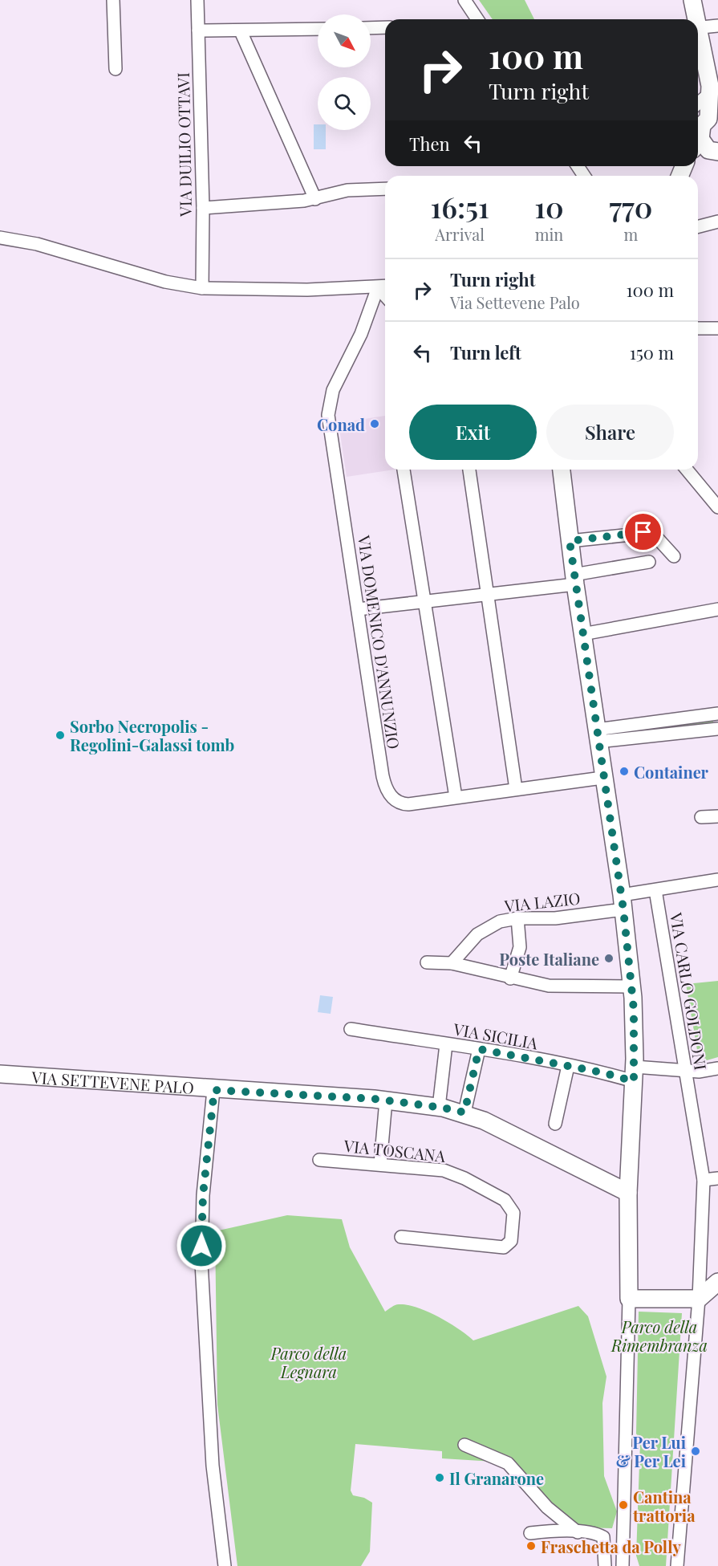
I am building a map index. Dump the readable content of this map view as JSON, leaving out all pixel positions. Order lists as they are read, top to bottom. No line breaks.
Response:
{"streets":{"street":["VIA DUILIO OTTAVI","VIA DOMENICO D'ANNUNZIO","VIA LAZIO","VIA CARLO GOLDONI","VIA SICILIA","VIA SETTEVENE PALO","VIA TOSCANA"]},"crossings":[["VIA LAZIO","VIA CARLO GOLDONI"],["VIA CARLO GOLDONI","VIA SICILIA"]],"parks":["Parco della Rimembranza","Parco della Legnara"],"places":["Conad","Sorbo Necropolis - Regolini-Galassi tomb","Container","Poste Italiane","Per Lui & Per Lei","Il Granarone","Cantina trattoria","Fraschetta da Polly"],"north":"bottom right","page":{"turn":["100 m","Turn right"],"then":"Then","eta":["16:51","Arrival","10","min","770","m"],"list":[{"name":"Turn right","note":"Via Settevene Palo","value":"100 m"},{"name":"Turn left","value":"150 m"}],"buttons":["Exit","Share"]}}
